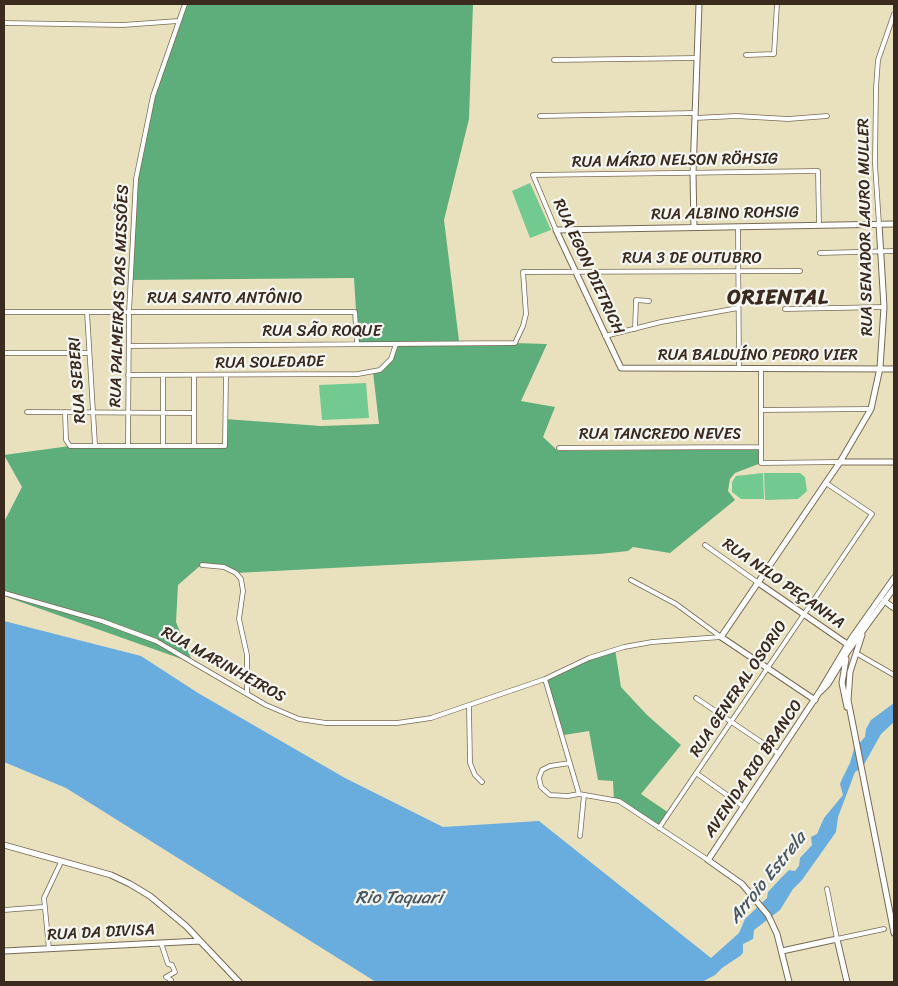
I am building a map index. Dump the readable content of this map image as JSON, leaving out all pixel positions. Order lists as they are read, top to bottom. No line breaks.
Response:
{"streets":{"street":["RUA MÁRIO NELSON RÖHSIG","RUA ALBINO ROHSIG","RUA SENADOR LAURO MULLER","RUA 3 DE OUTUBRO","RUA EGON DIETRICH","RUA PALMEIRAS DAS MISSÕES","RUA SANTO ANTÔNIO","RUA SÃO ROQUE","RUA BALDUÍNO PEDRO VIER","RUA SOLEDADE","RUA SEBERI","RUA TANCREDO NEVES","RUA NILO PEÇANHA","RUA MARINHEIROS","RUA GENERAL OSORIO","AVENIDA RIO BRANCO","RUA DA DIVISA"]},"crossings":[["RUA MÁRIO NELSON RÖHSIG","RUA ALBINO ROHSIG"],["RUA MÁRIO NELSON RÖHSIG","RUA EGON DIETRICH"],["RUA ALBINO ROHSIG","RUA SENADOR LAURO MULLER"],["RUA ALBINO ROHSIG","RUA EGON DIETRICH"],["RUA SENADOR LAURO MULLER","RUA BALDUÍNO PEDRO VIER"],["RUA SENADOR LAURO MULLER","RUA NILO PEÇANHA"],["RUA SENADOR LAURO MULLER","RUA MARINHEIROS"],["RUA SENADOR LAURO MULLER","RUA GENERAL OSORIO"],["RUA 3 DE OUTUBRO","RUA EGON DIETRICH"],["RUA 3 DE OUTUBRO","RUA SÃO ROQUE"],["RUA EGON DIETRICH","RUA BALDUÍNO PEDRO VIER"],["RUA PALMEIRAS DAS MISSÕES","RUA SANTO ANTÔNIO"],["RUA PALMEIRAS DAS MISSÕES","RUA SÃO ROQUE"],["RUA PALMEIRAS DAS MISSÕES","RUA SOLEDADE"],["RUA SANTO ANTÔNIO","RUA SÃO ROQUE"],["RUA SANTO ANTÔNIO","RUA SEBERI"],["RUA SÃO ROQUE","RUA SOLEDADE"],["RUA NILO PEÇANHA","RUA GENERAL OSORIO"],["RUA NILO PEÇANHA","AVENIDA RIO BRANCO"]],"districts":["ORIENTAL"],"water":["Arroio Estrela","Rio Taquari"]}
